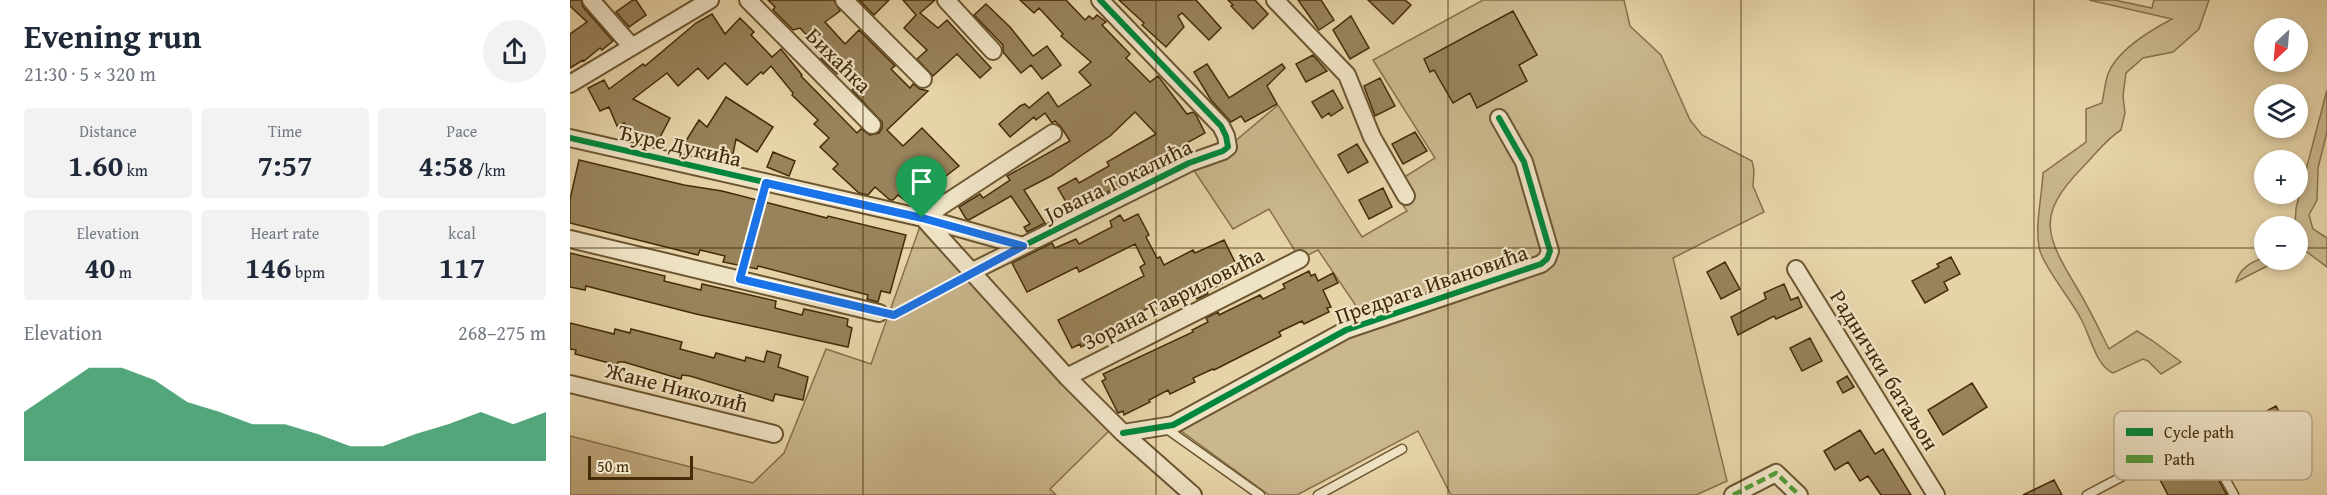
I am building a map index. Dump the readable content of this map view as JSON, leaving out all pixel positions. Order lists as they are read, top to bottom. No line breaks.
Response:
{"streets":{"street":["Бихаћка","Ђуре Дукића","Јована Токалића","Предрага Ивановића","Зорана Гавриловића","Раднички батаљон","Жане Николић"]},"legend":["Cycle path","Path"],"scale_bar":"50 m","north":"bottom left","page":{"heading":["Evening run","21:30 · 5 × 320 m"],"map_buttons":["+","−"],"stats":[["Distance","1.60 km"],["Time","7:57"],["Pace","4:58 /km"],["Elevation","40 m"],["Heart rate","146 bpm"],["kcal","117"]],"chart":["Elevation","268–275 m"],"scale":"50 m"}}
